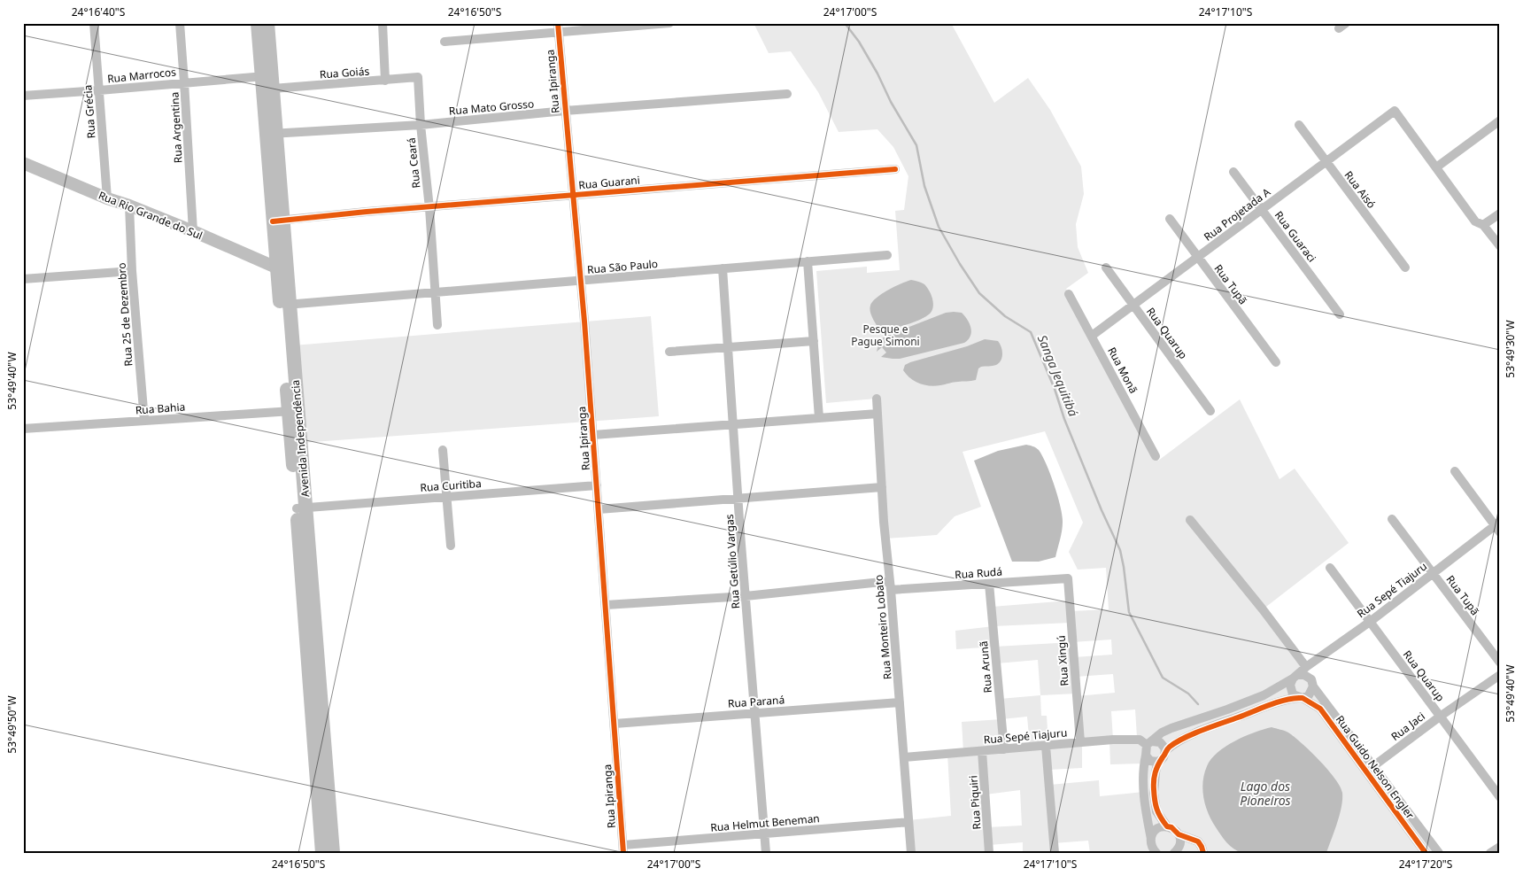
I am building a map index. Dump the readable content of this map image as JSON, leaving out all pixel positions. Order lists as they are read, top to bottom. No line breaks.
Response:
{"streets":{"main road":["Avenida Independência"],"street":["Rua Goiás","Rua Marrocos","Rua Ipiranga","Rua Mato Grosso","Rua Grécia","Rua Argentina","Rua Ceará","Rua Guarani","Rua Aisó","Rua Projetada A","Rua Rio Grande do Sul","Rua Guaraci","Rua São Paulo","Rua Tupã","Rua 25 de Dezembro","Rua Quarup","Rua Monã","Rua Bahia","Rua Curitiba","Rua Getúlio Vargas","Rua Rudá","Rua Sepé Tiajuru","Rua Monteiro Lobato","Rua Xingú","Rua Arunã","Rua Paraná","Rua Jaci","Rua Guido Nelson Engler","Rua Piquiri","Rua Helmut Beneman"]},"crossings":[["Rua Goiás","Rua Marrocos"],["Rua Goiás","Rua Ceará"],["Rua Goiás","Avenida Independência"],["Rua Marrocos","Rua Grécia"],["Rua Marrocos","Rua Argentina"],["Rua Marrocos","Avenida Independência"],["Rua Ipiranga","Rua Mato Grosso"],["Rua Ipiranga","Rua Guarani"],["Rua Ipiranga","Rua São Paulo"],["Rua Ipiranga","Rua Curitiba"],["Rua Ipiranga","Rua Rudá"],["Rua Ipiranga","Rua Paraná"],["Rua Ipiranga","Rua Helmut Beneman"],["Rua Mato Grosso","Rua Ceará"],["Rua Mato Grosso","Avenida Independência"],["Rua Grécia","Rua Rio Grande do Sul"],["Rua Argentina","Rua Rio Grande do Sul"],["Rua Ceará","Rua Guarani"],["Rua Ceará","Rua São Paulo"],["Rua Guarani","Avenida Independência"],["Rua Aisó","Rua Projetada A"],["Rua Projetada A","Rua Guaraci"],["Rua Projetada A","Rua Tupã"],["Rua Projetada A","Rua Quarup"],["Rua Projetada A","Rua Monã"],["Rua Rio Grande do Sul","Rua 25 de Dezembro"],["Rua Rio Grande do Sul","Avenida Independência"],["Rua São Paulo","Avenida Independência"],["Rua São Paulo","Rua Getúlio Vargas"],["Rua Tupã","Rua Sepé Tiajuru"],["Rua 25 de Dezembro","Rua Bahia"],["Rua Quarup","Rua Sepé Tiajuru"],["Rua Quarup","Rua Jaci"],["Rua Bahia","Avenida Independência"],["Avenida Independência","Rua Curitiba"],["Rua Getúlio Vargas","Rua Rudá"],["Rua Getúlio Vargas","Rua Paraná"],["Rua Getúlio Vargas","Rua Helmut Beneman"],["Rua Rudá","Rua Monteiro Lobato"],["Rua Rudá","Rua Xingú"],["Rua Rudá","Rua Arunã"],["Rua Sepé Tiajuru","Rua Monteiro Lobato"],["Rua Sepé Tiajuru","Rua Xingú"],["Rua Sepé Tiajuru","Rua Arunã"],["Rua Sepé Tiajuru","Rua Guido Nelson Engler"],["Rua Sepé Tiajuru","Rua Piquiri"],["Rua Monteiro Lobato","Rua Paraná"],["Rua Monteiro Lobato","Rua Helmut Beneman"]],"water":["Sanga Jequitibá","Lago dos Pioneiros"],"parks":["Pesque e Pague Simoni"],"coordinates":["24°16'40\"S","24°16'50\"S","24°17'00\"S","24°17'10\"S","53°49'30\"W","53°49'40\"W","53°49'50\"W","24°17'20\"S"]}
